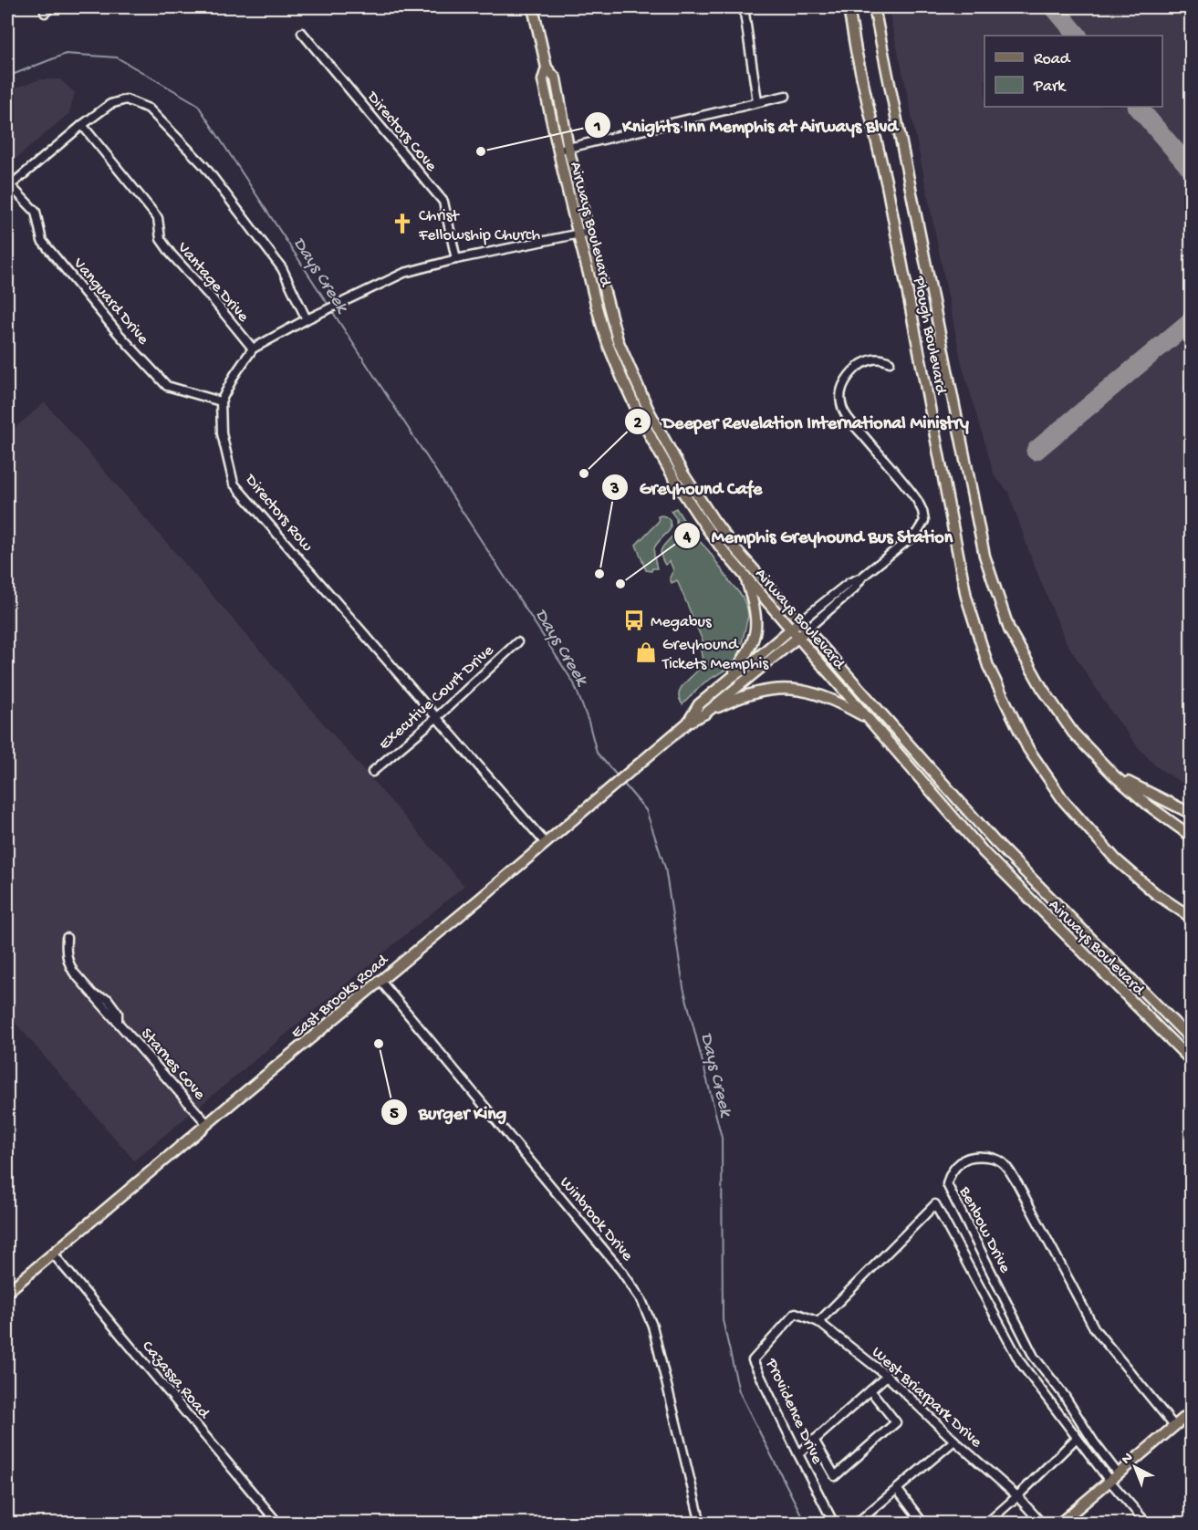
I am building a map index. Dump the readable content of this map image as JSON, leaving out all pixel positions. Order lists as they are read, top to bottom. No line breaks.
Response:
{"streets":{"main road":["Airways Boulevard","Plough Boulevard","East Brooks Road"],"street":["Directors Cove","Vantage Drive","Vanguard Drive","Directors Row","Executive Court Drive","Starnes Cove","Winbrook Drive","Benbow Drive","Cazassa Road","West Briarpark Drive","Providence Drive"]},"crossings":[["Directors Cove","Directors Row"],["Airways Boulevard","Directors Row"],["Airways Boulevard","East Brooks Road"],["Vantage Drive","Directors Row"],["Vanguard Drive","Directors Row"],["Directors Row","Executive Court Drive"],["Directors Row","East Brooks Road"],["East Brooks Road","Starnes Cove"],["East Brooks Road","Winbrook Drive"],["East Brooks Road","Cazassa Road"],["West Briarpark Drive","Providence Drive"]],"water":["Days Creek"],"places":{"other":["Knights Inn Memphis at Airways Blvd","Deeper Revelation International Ministry","Greyhound Cafe","Memphis Greyhound Bus Station","Burger King"],"church":["Christ Fellowship Church"],"bus stop":["Megabus"],"shop":["Greyhound Tickets Memphis"]},"legend":["Road","Park"],"north":"top left"}
